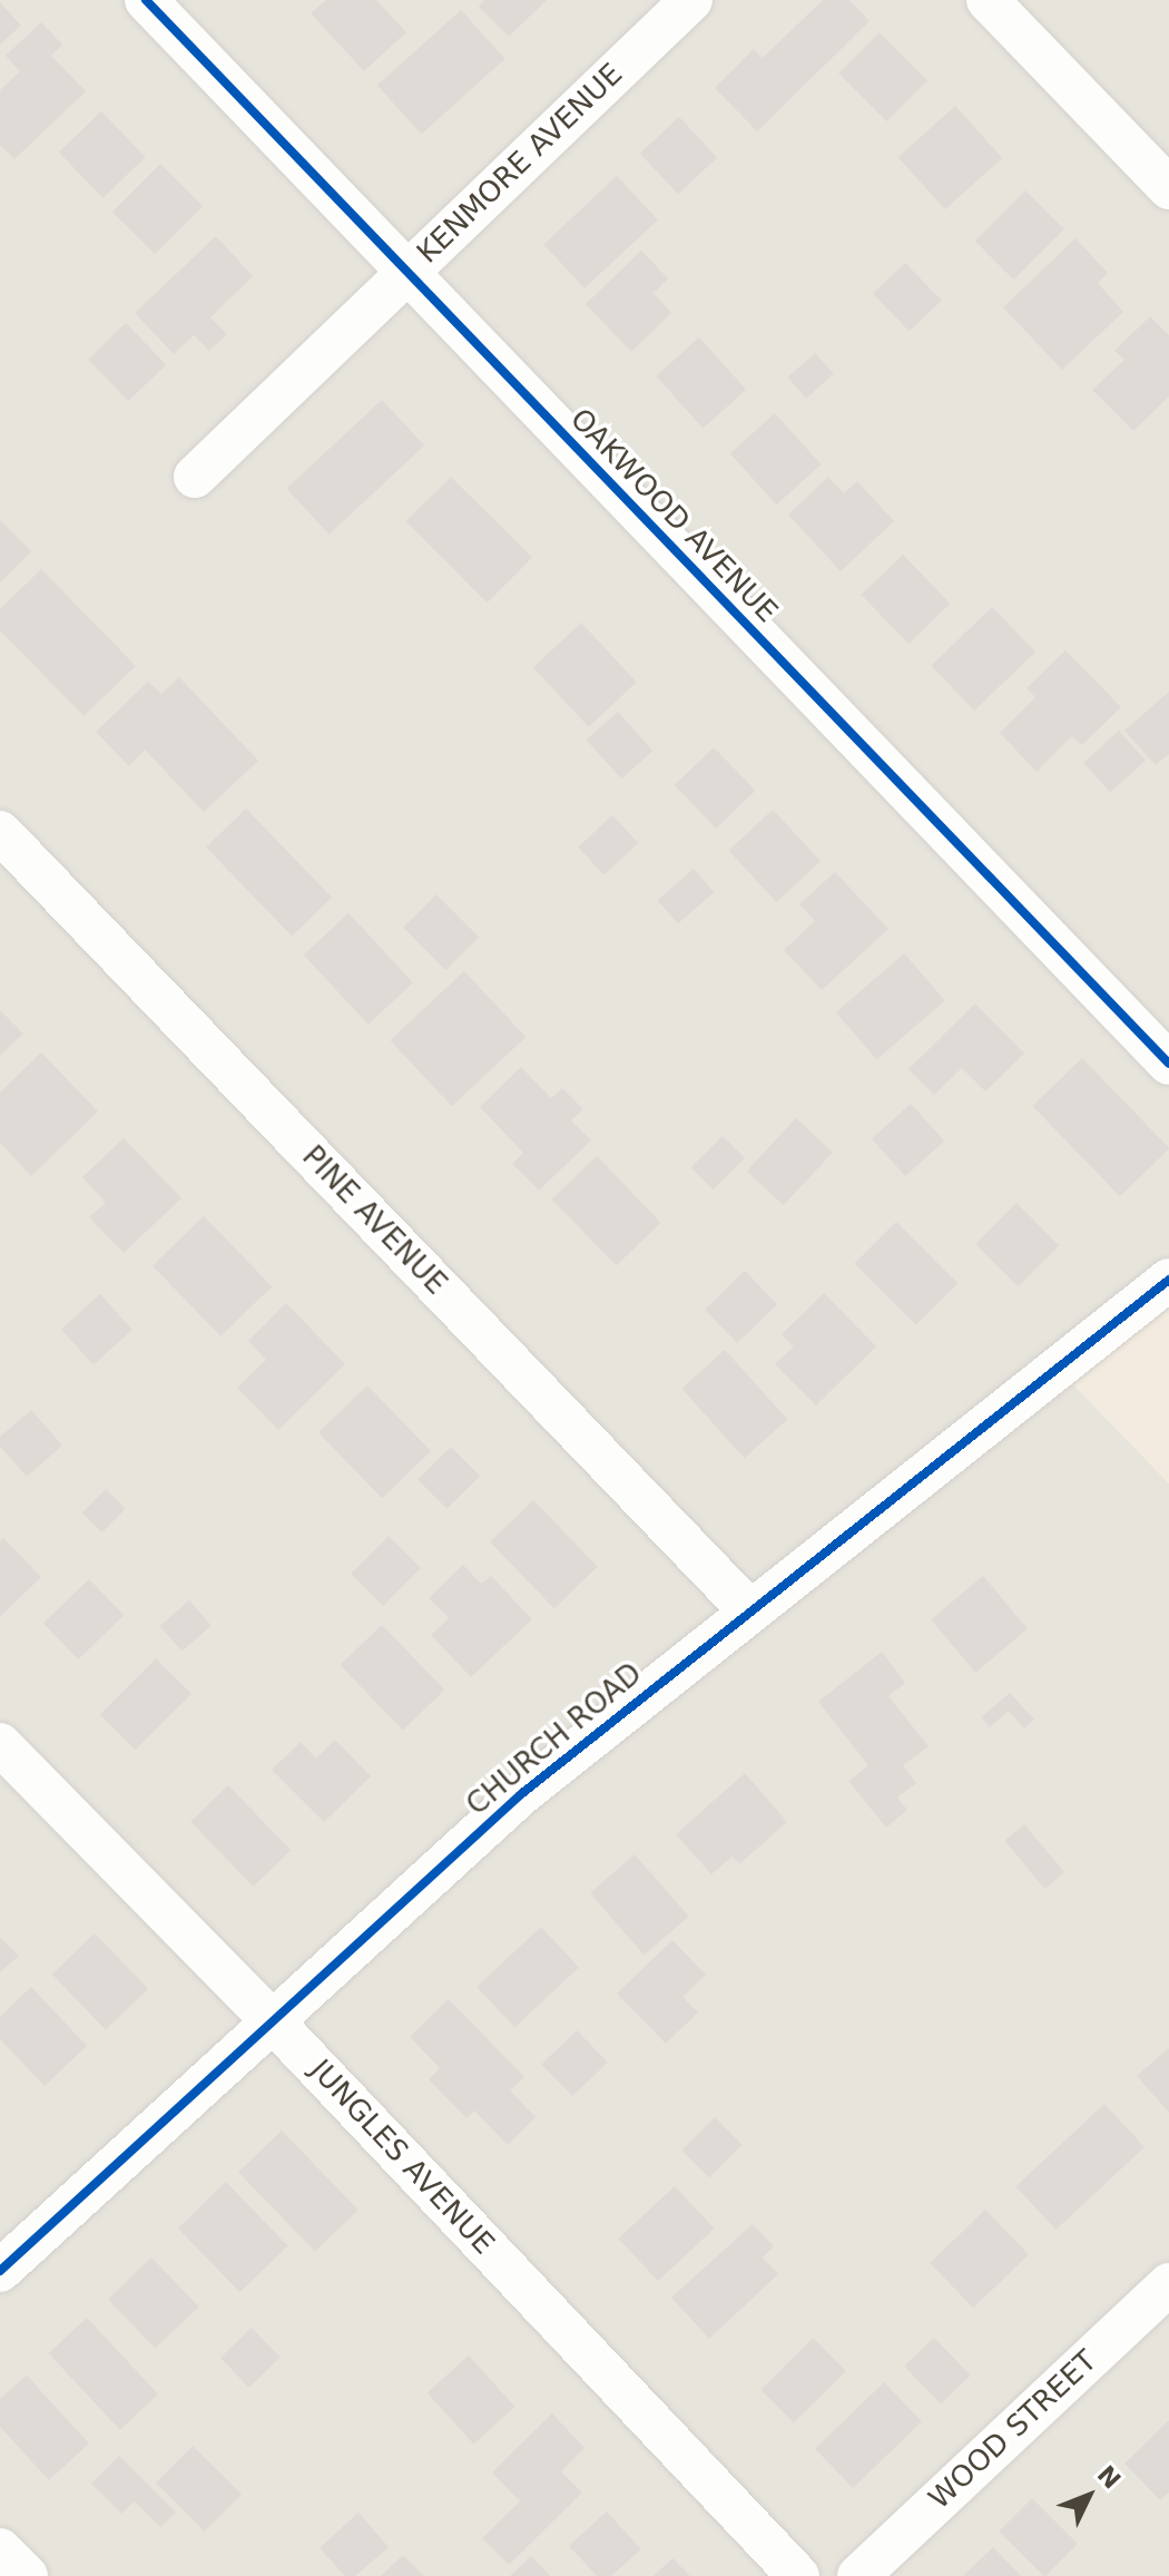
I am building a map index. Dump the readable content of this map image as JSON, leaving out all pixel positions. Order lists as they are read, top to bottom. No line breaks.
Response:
{"streets":{"street":["KENMORE AVENUE","OAKWOOD AVENUE","PINE AVENUE","CHURCH ROAD","JUNGLES AVENUE","WOOD STREET"]},"crossings":[["KENMORE AVENUE","OAKWOOD AVENUE"],["PINE AVENUE","CHURCH ROAD"],["CHURCH ROAD","JUNGLES AVENUE"]],"north":"top right"}
